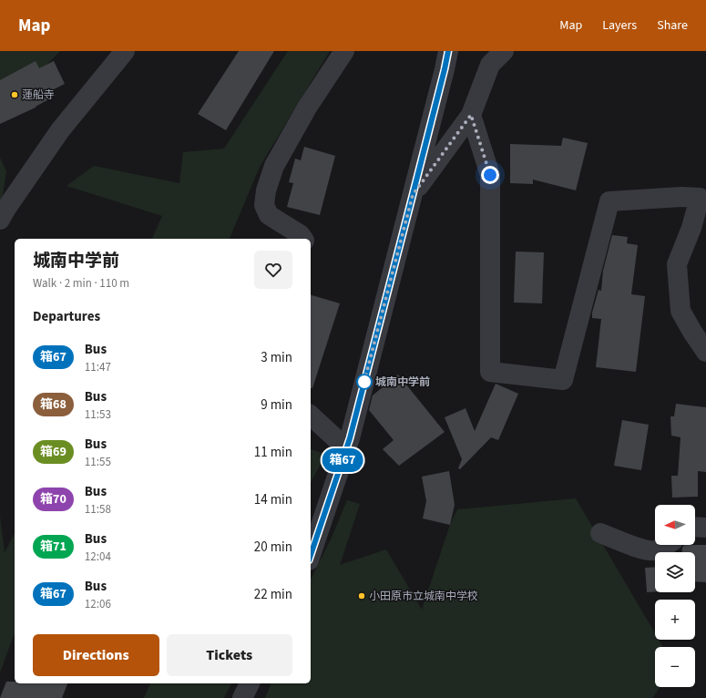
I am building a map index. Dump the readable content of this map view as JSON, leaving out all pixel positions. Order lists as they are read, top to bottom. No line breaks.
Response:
{"places":["蓮船寺","城南中学前","小田原市立城南中学校"],"lines":["bus line 箱67"],"north":"left","page":{"header":"Map","nav":["Map","Layers","Share"],"on_map":"箱67","heading":[["城南中学前","Walk · 2 min · 110 m"],"Departures"],"list":[{"mark":"箱67","name":"Bus","note":"11:47","value":"3 min"},{"mark":"箱68","name":"Bus","note":"11:53","value":"9 min"},{"mark":"箱69","name":"Bus","note":"11:55","value":"11 min"},{"mark":"箱70","name":"Bus","note":"11:58","value":"14 min"},{"mark":"箱71","name":"Bus","note":"12:04","value":"20 min"},{"mark":"箱67","name":"Bus","note":"12:06","value":"22 min"}],"map_buttons":["+","−"],"buttons":["Directions","Tickets"]}}
